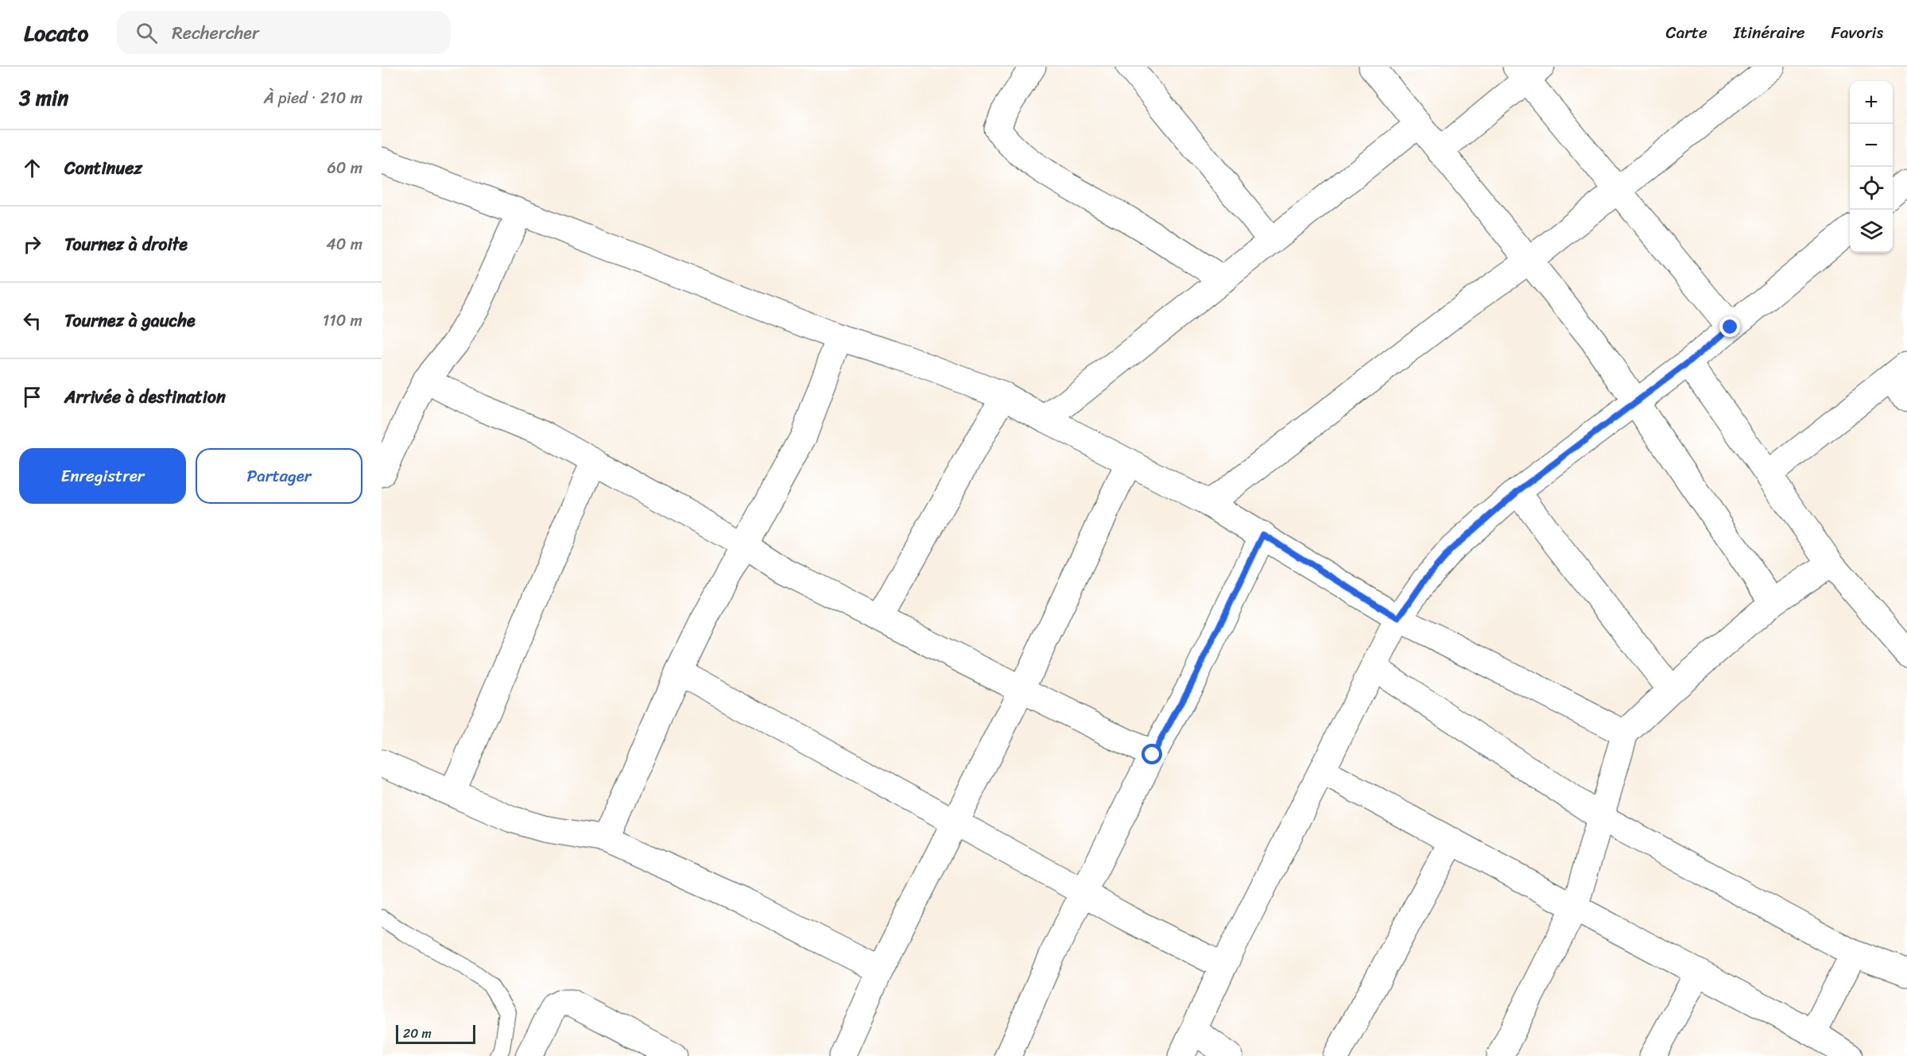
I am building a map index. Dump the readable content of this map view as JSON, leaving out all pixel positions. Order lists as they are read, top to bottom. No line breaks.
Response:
{"scale_bar":"20 m","page":{"header":"Locato","search":"Rechercher","nav":["Carte","Itinéraire","Favoris"],"heading":["3 min","À pied · 210 m"],"map_buttons":["+","−"],"list":[["Continuez","60 m"],["Tournez à droite","40 m"],["Tournez à gauche","110 m"],"Arrivée à destination"],"buttons":["Enregistrer","Partager"],"scale":"20 m"}}
